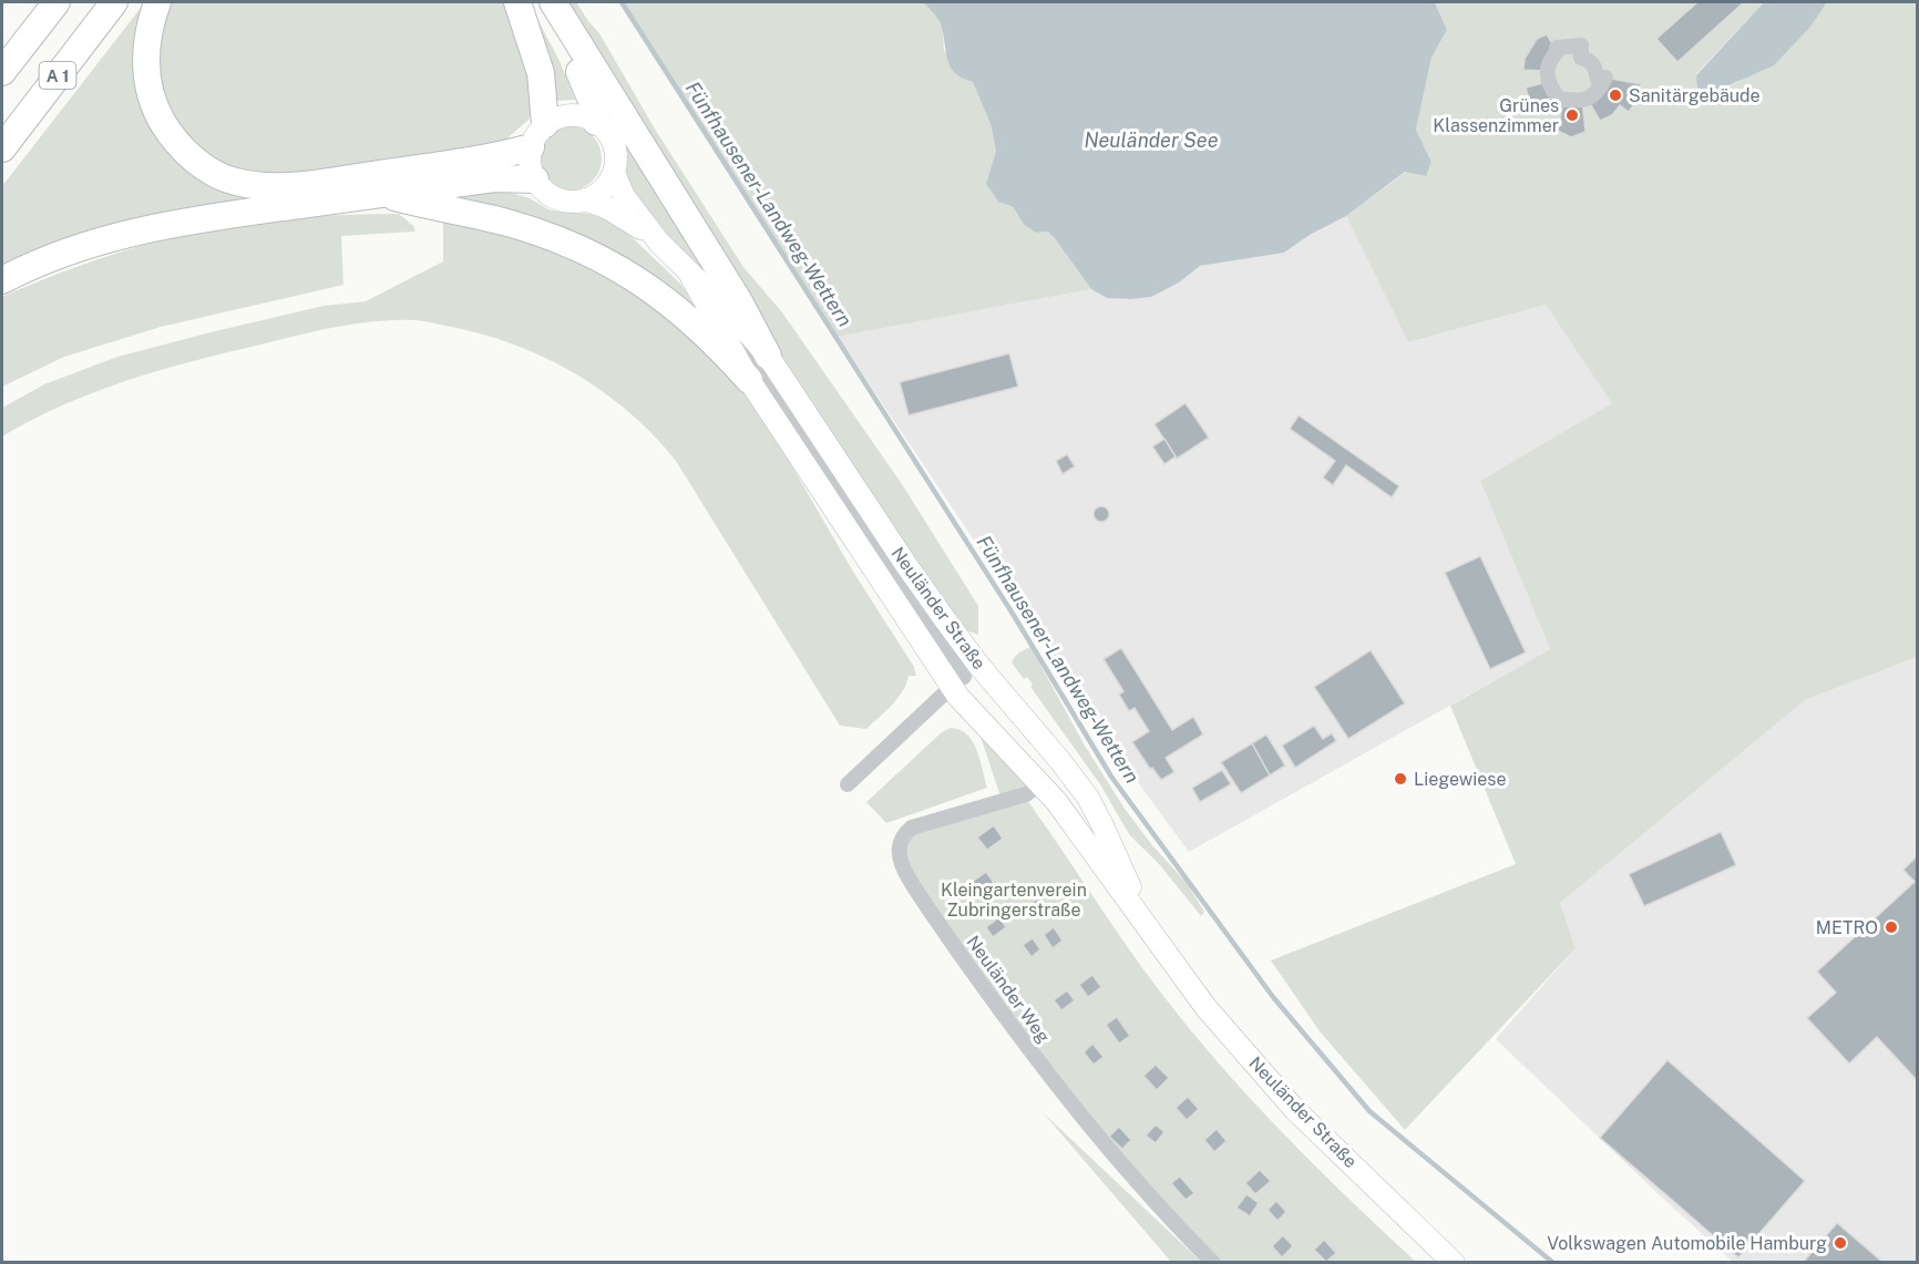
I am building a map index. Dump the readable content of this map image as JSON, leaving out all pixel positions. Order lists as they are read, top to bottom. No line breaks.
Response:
{"streets":{"highway":["A 1"],"main road":["Neuländer Straße"],"street":["Neuländer Weg"]},"crossings":[["Neuländer Straße","Neuländer Weg"]],"water":["Neuländer See","Fünfhausener-Landweg-Wettern"],"parks":["Kleingartenverein Zubringerstraße"],"places":["Sanitärgebäude","Grünes Klassenzimmer","Liegewiese","METRO","Volkswagen Automobile Hamburg"]}
